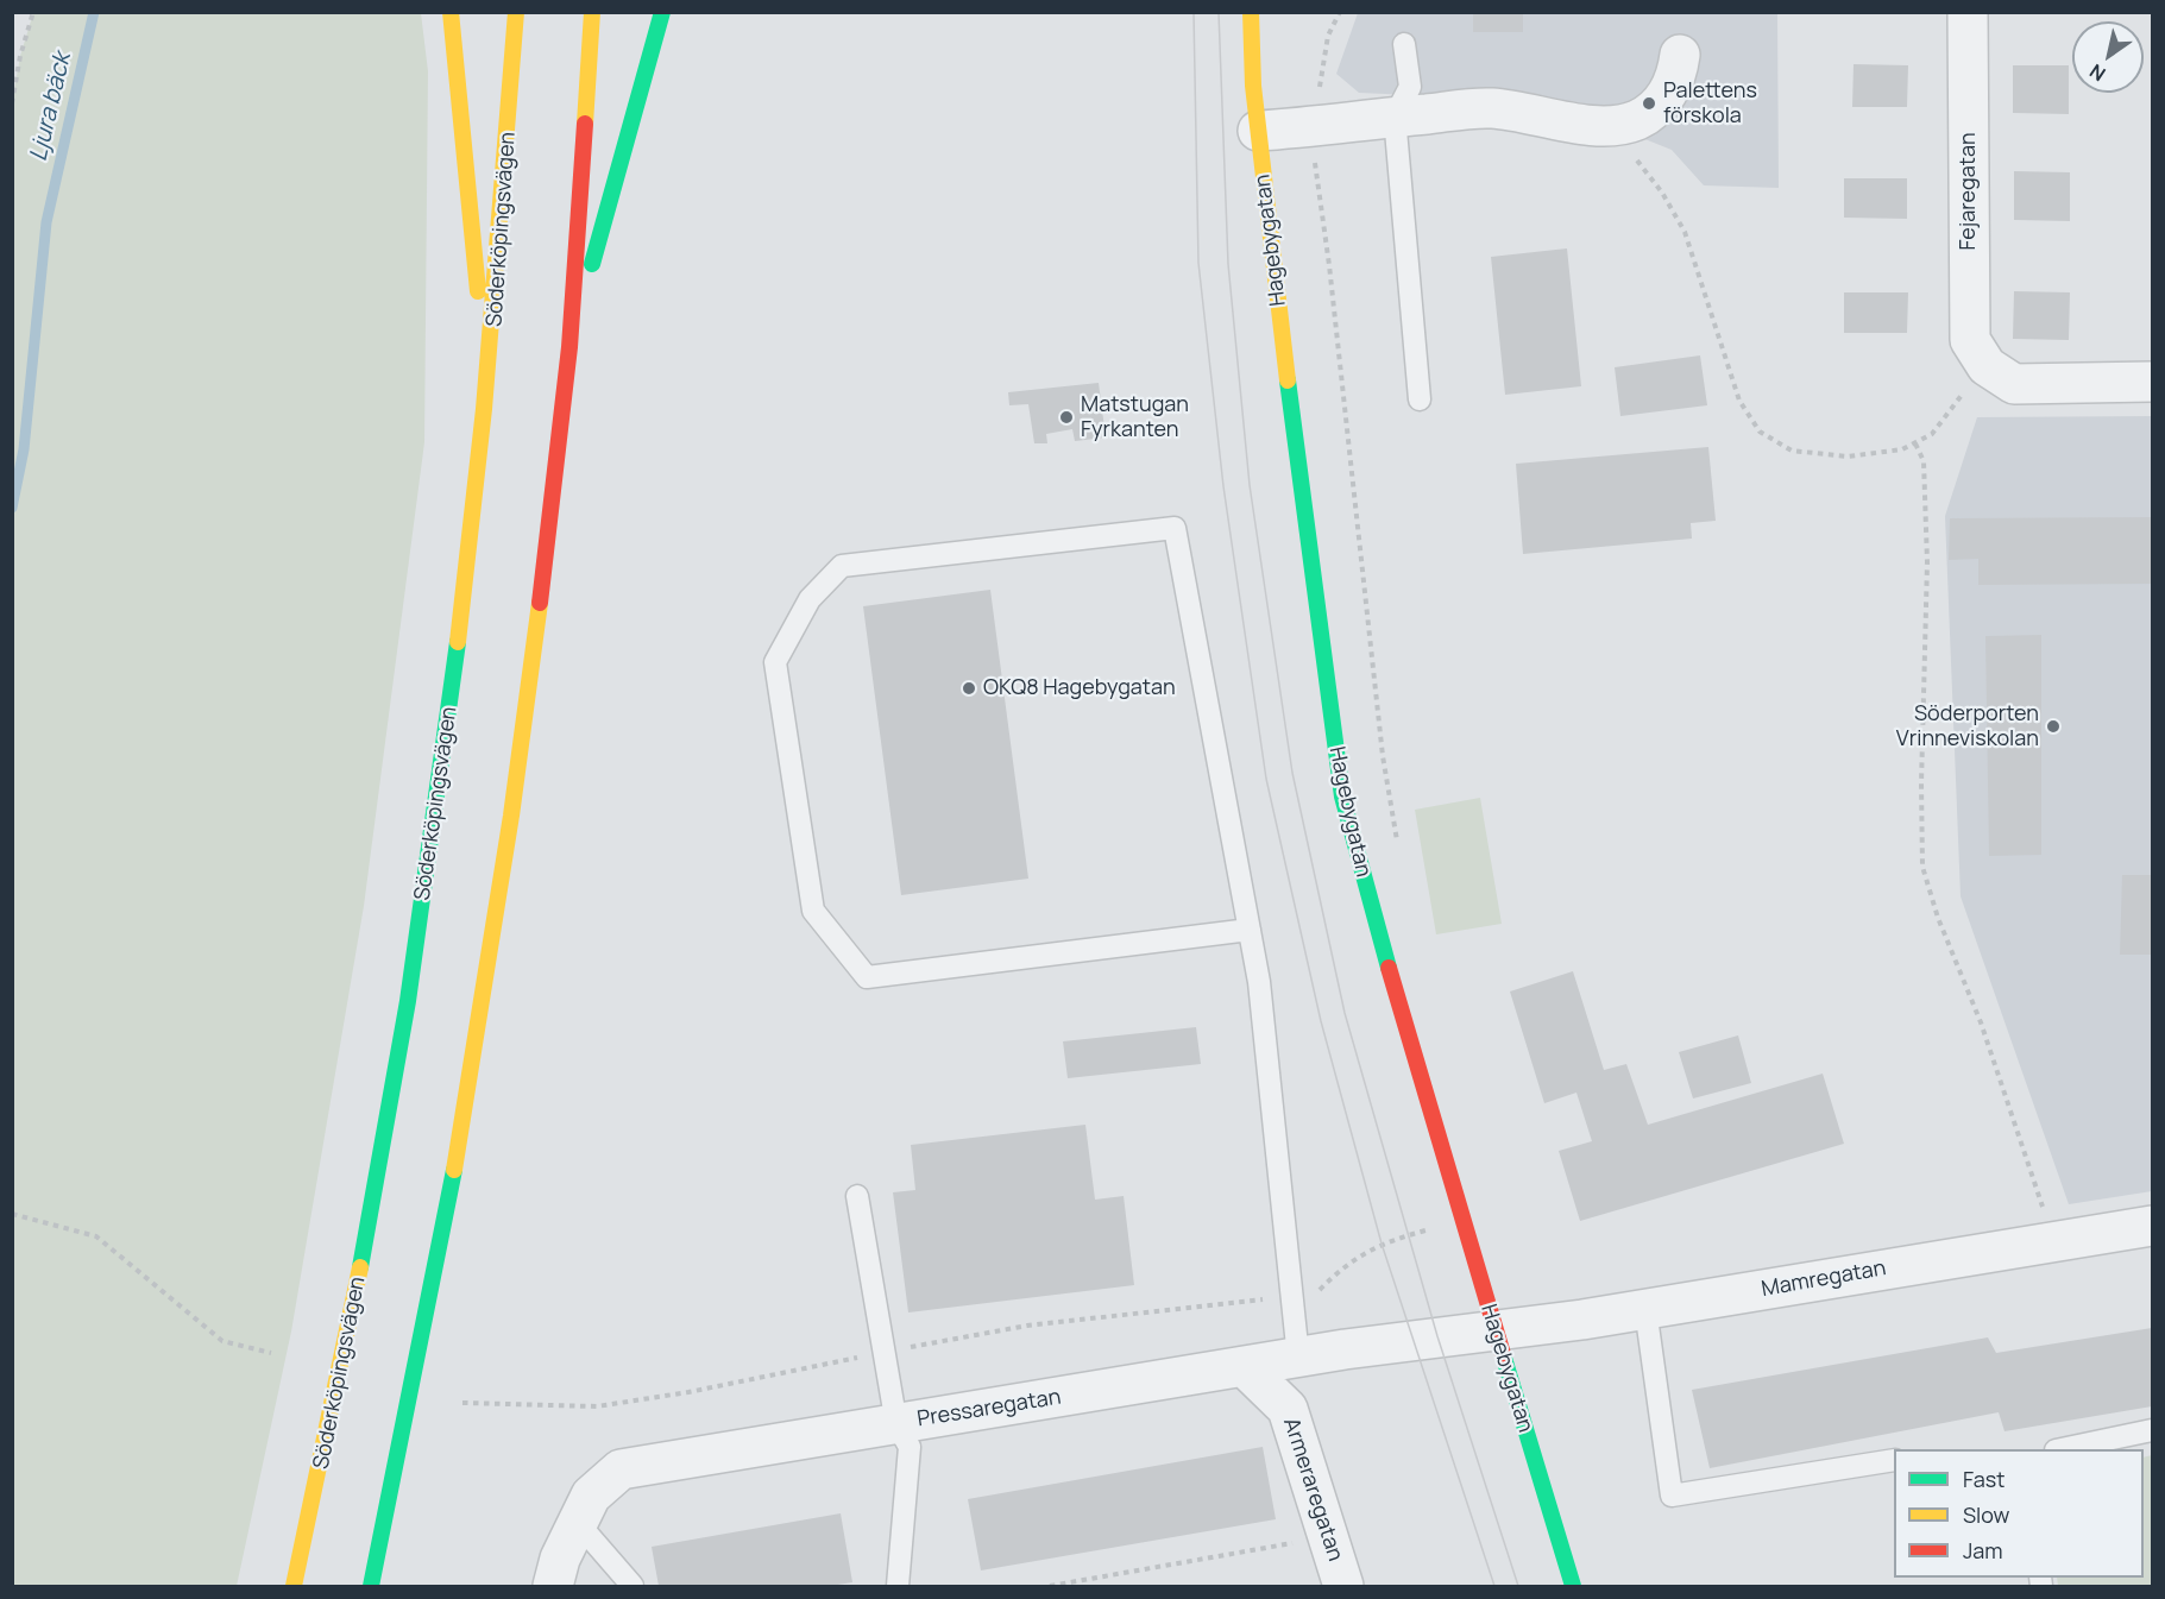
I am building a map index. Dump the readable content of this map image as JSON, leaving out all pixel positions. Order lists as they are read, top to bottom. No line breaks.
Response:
{"streets":{"main road":["Söderköpingsvägen","Hagebygatan"],"street":["Fejaregatan","Mamregatan","Pressaregatan","Armeraregatan"]},"crossings":[["Hagebygatan","Mamregatan"],["Hagebygatan","Pressaregatan"],["Mamregatan","Pressaregatan"],["Pressaregatan","Armeraregatan"]],"water":["Ljura bäck"],"places":["Palettens förskola","Matstugan Fyrkanten","OKQ8 Hagebygatan","Söderporten Vrinneviskolan"],"legend":["Fast","Slow","Jam"],"north":"bottom left"}
